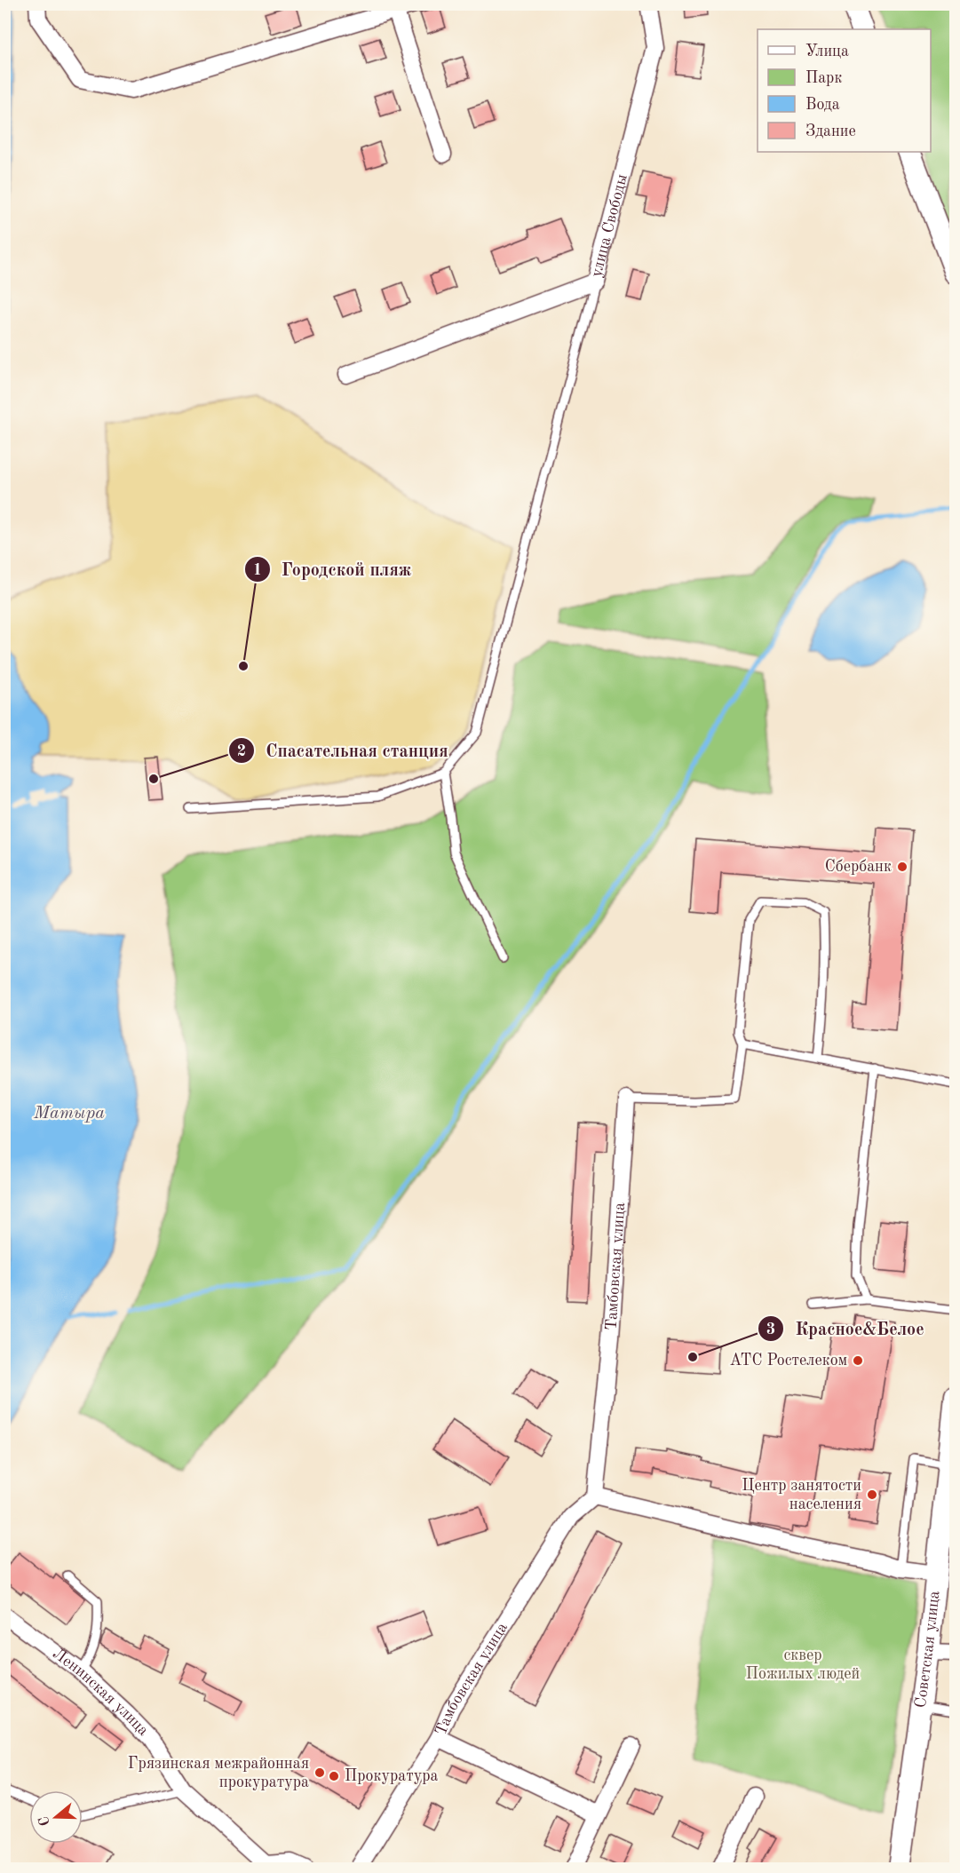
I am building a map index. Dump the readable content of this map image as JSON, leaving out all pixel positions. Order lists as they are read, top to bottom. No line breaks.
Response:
{"streets":{"main road":["Советская улица"],"street":["улица Свободы","Тамбовская улица","Ленинская улица"]},"water":["Матыра"],"parks":["сквер Пожилых людей"],"places":["Городской пляж","Спасательная станция","Сбербанк","Красное&Белое","АТС Ростелеком","Центр занятости населения","Грязинская межрайонная прокуратура","Прокуратура"],"legend":["Улица","Парк","Вода","Здание"],"north":"left"}
